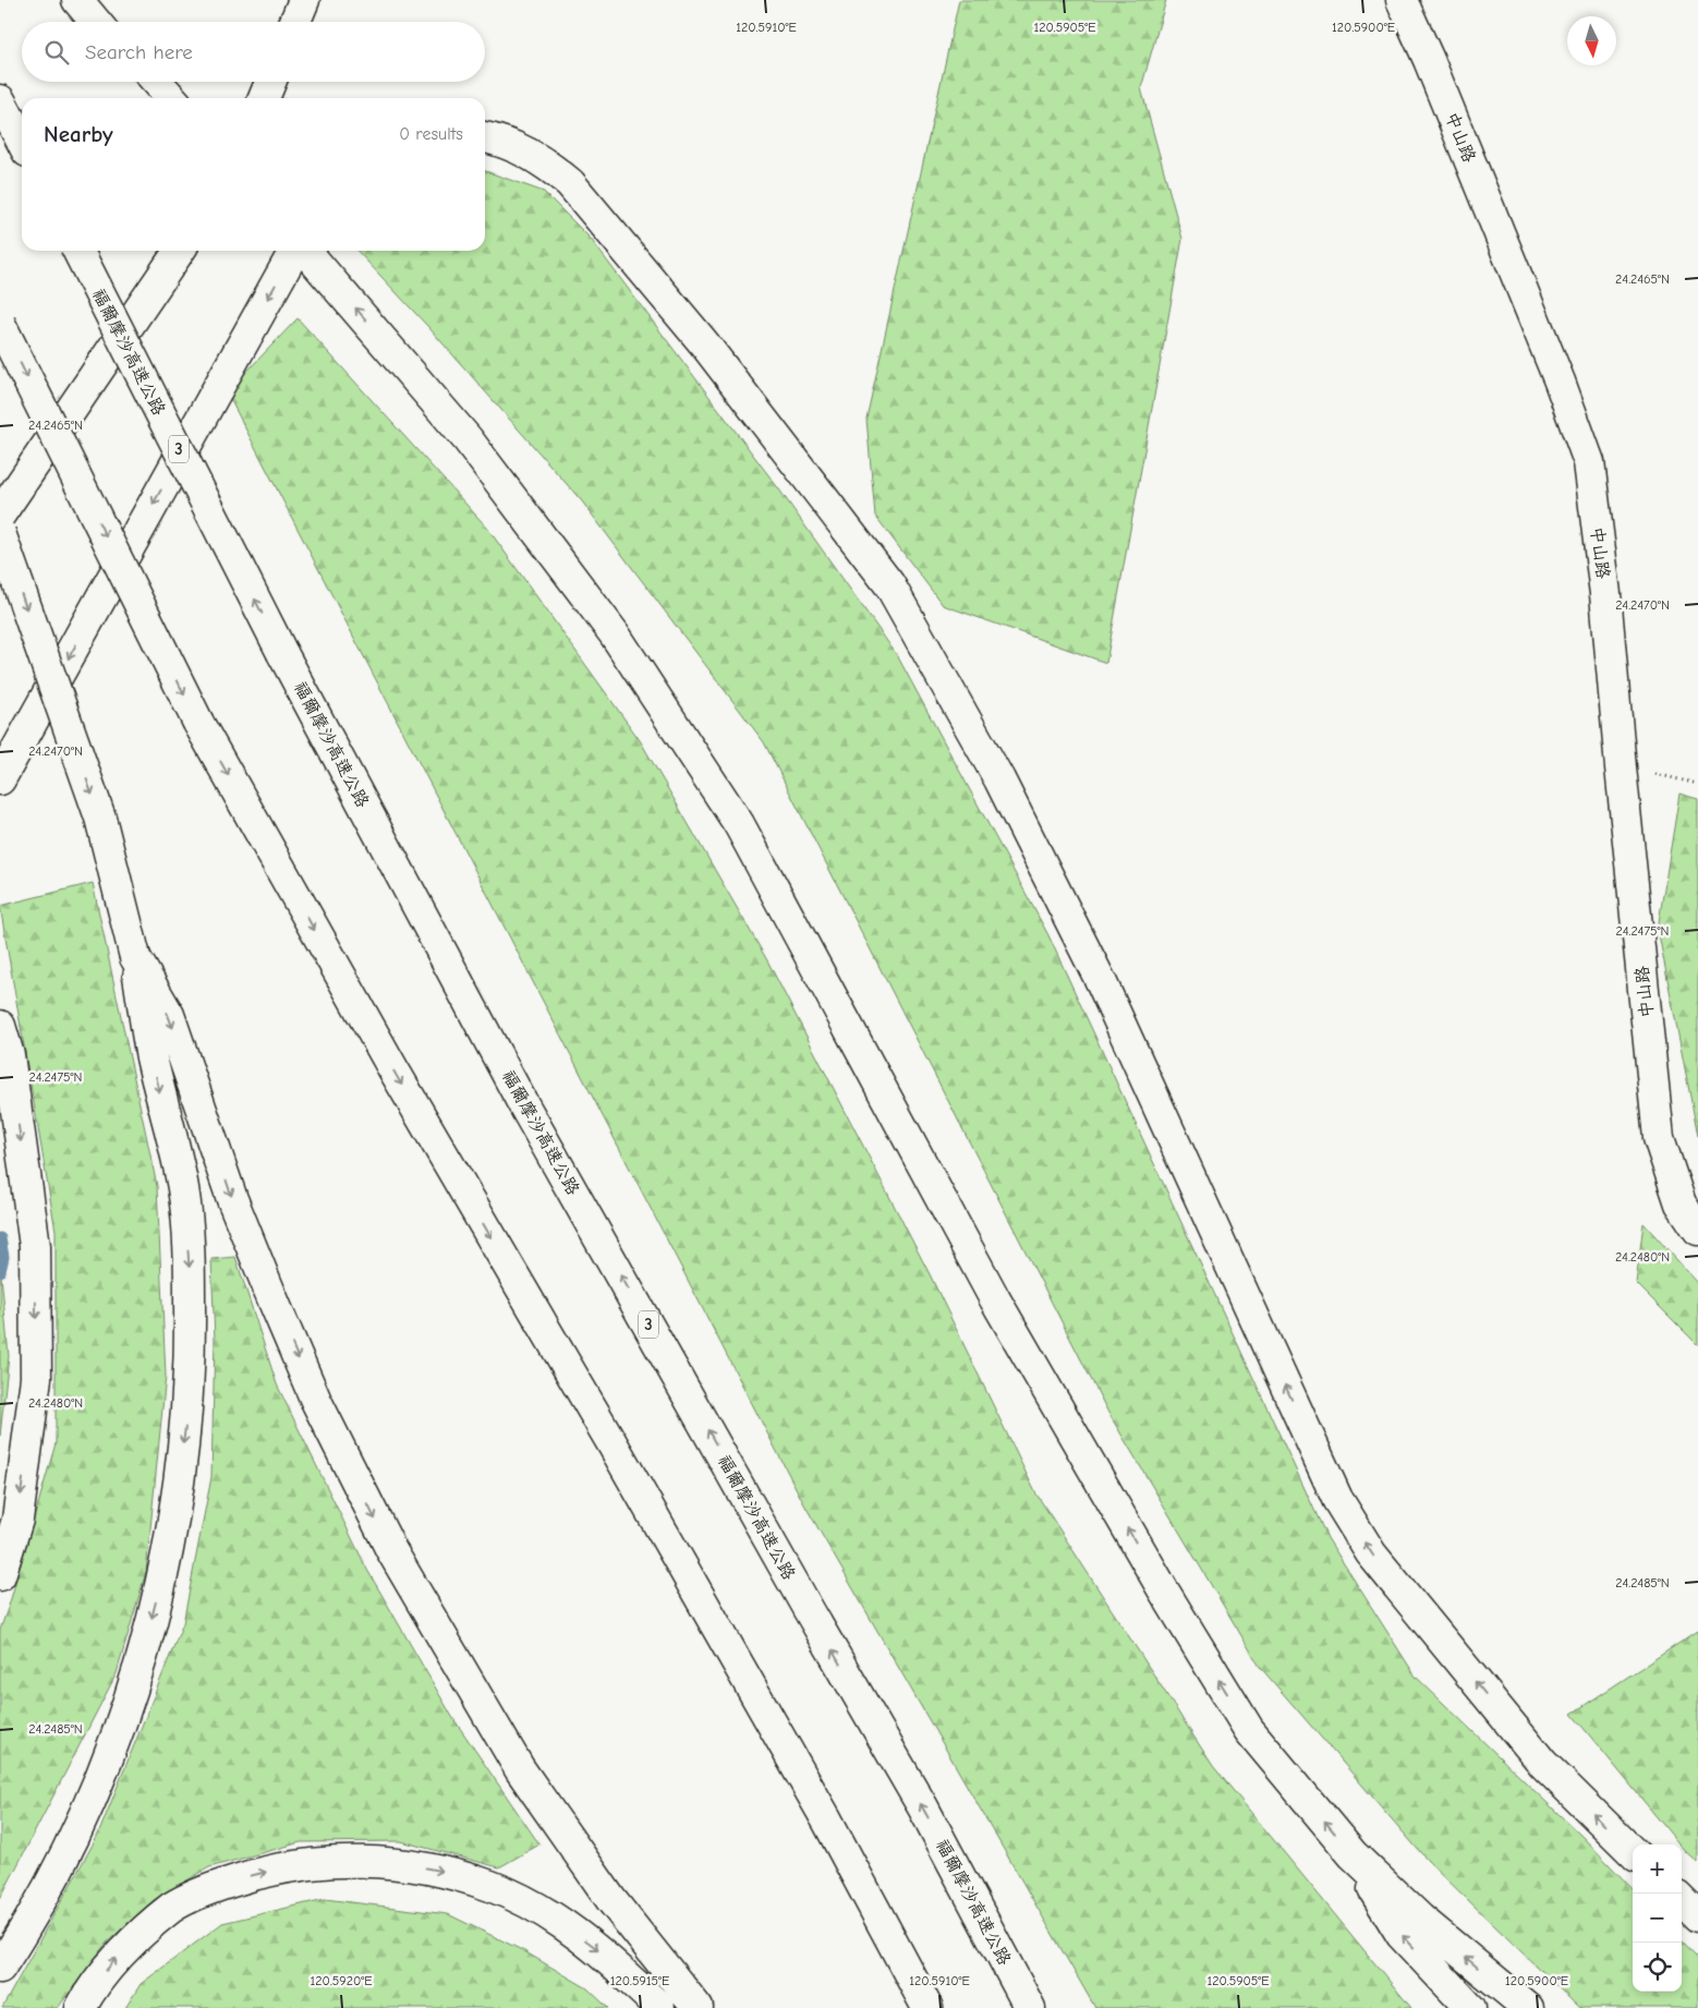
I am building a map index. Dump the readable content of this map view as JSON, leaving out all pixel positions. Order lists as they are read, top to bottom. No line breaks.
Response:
{"streets":{"main road":["中山路","福爾摩沙高速公路","3"]},"north":"bottom","page":{"search":"Search here","heading":["Nearby","0 results"],"map_buttons":["+","−"]},"coordinates":["120.5910°E","120.5905°E","120.5900°E","24.2465°N","24.2470°N","24.2475°N","24.2480°N","24.2485°N","120.5920°E","120.5915°E"]}
